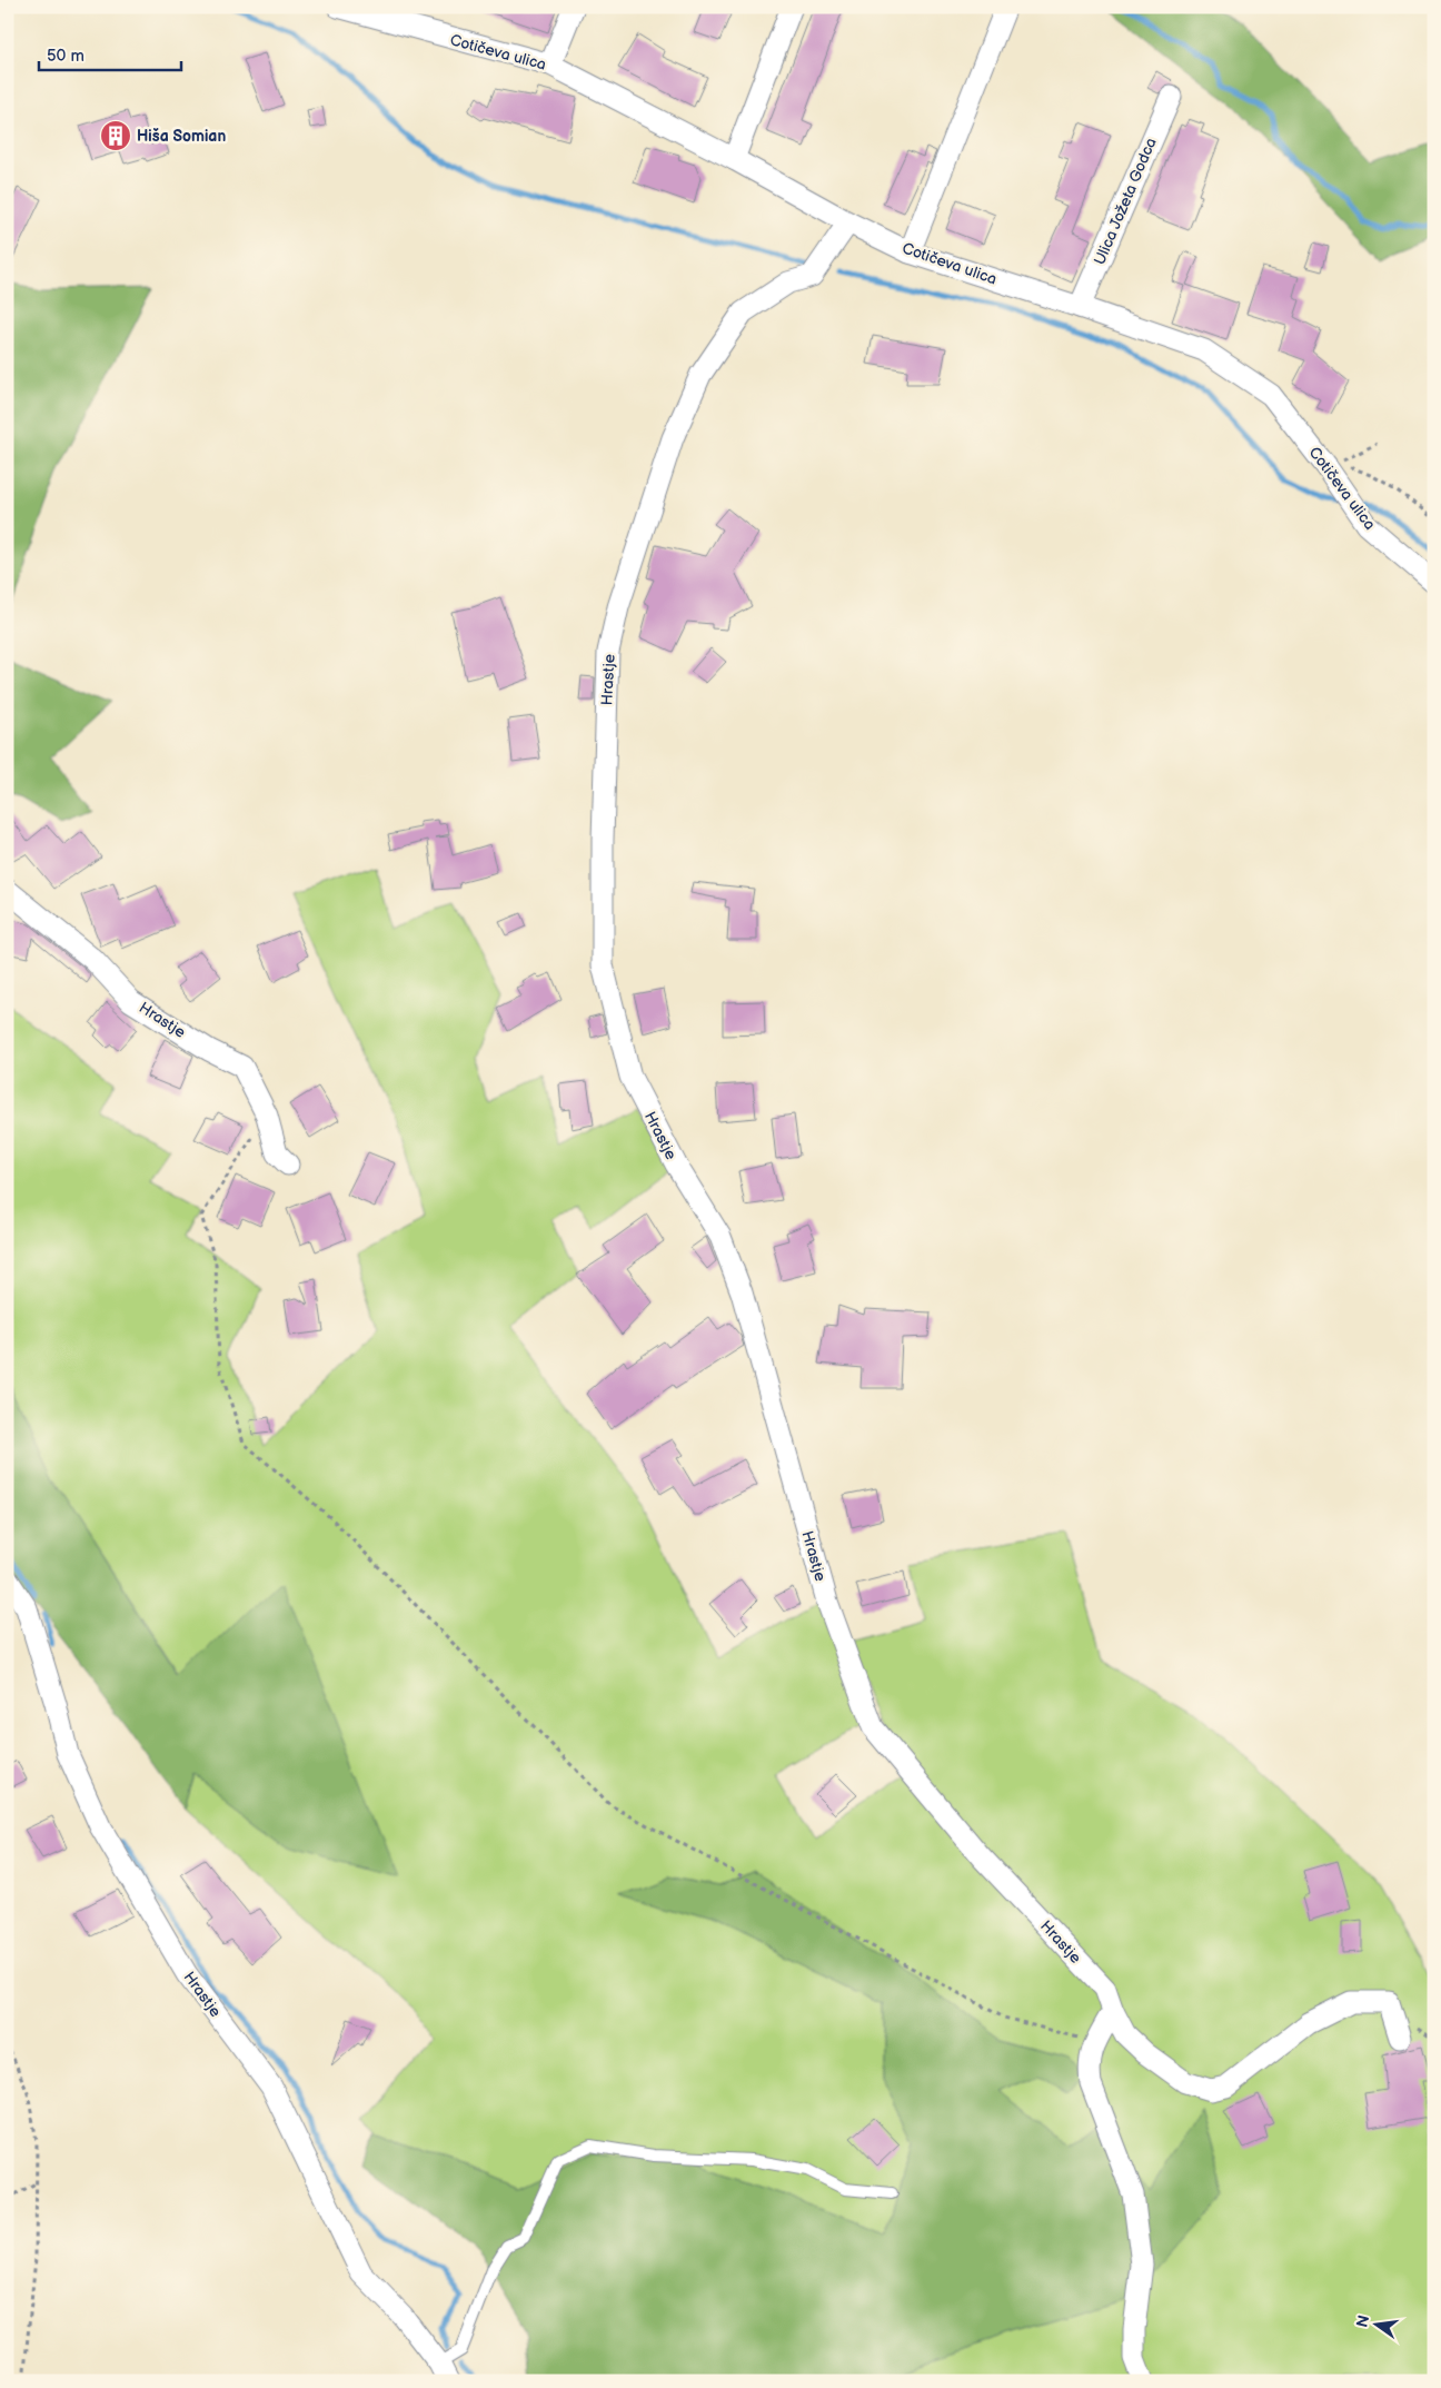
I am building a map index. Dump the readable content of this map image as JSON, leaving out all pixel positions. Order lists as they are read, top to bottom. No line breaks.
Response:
{"streets":{"street":["Cotičeva ulica","Ulica Jožeta Godca","Hrastje"]},"crossings":[["Cotičeva ulica","Ulica Jožeta Godca"],["Cotičeva ulica","Hrastje"]],"places":{"building":["Hiša Somian"]},"scale_bar":"50 m","north":"left"}
